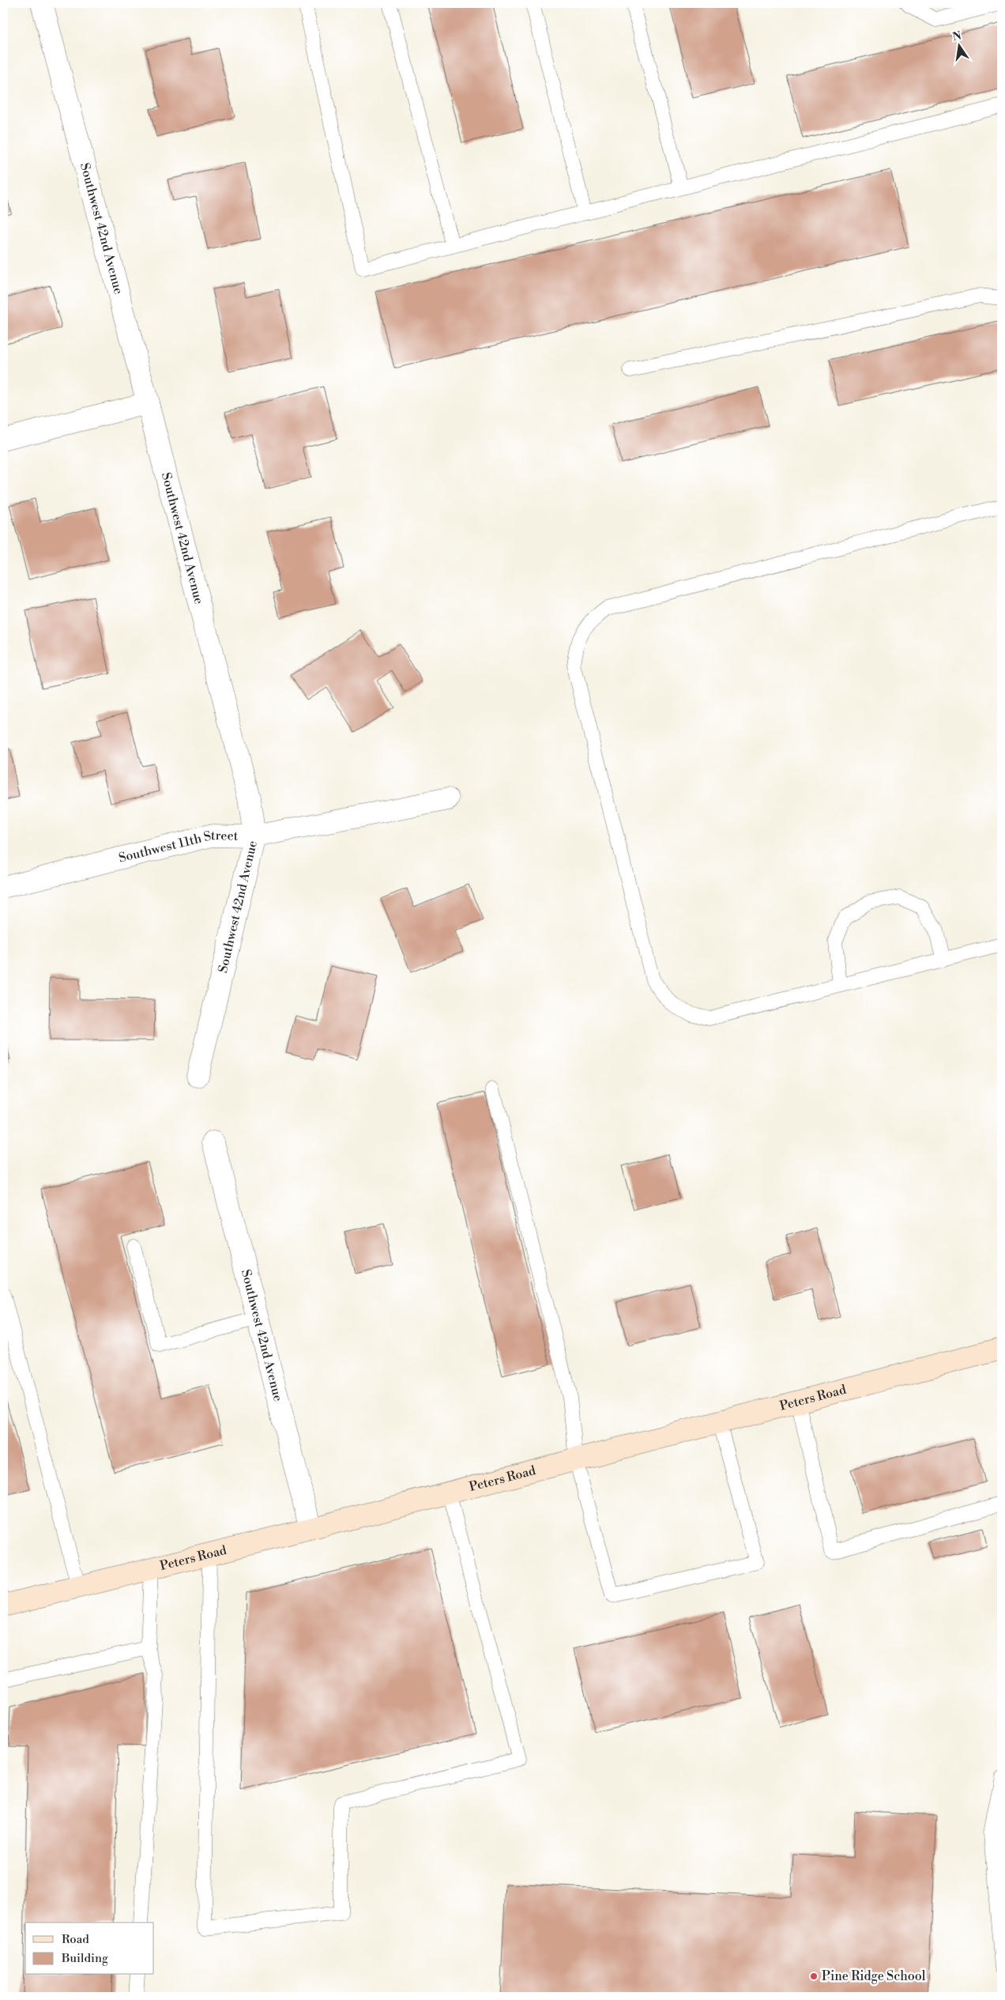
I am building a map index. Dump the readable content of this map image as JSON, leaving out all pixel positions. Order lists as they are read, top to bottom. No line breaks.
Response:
{"streets":{"street":["Southwest 42nd Avenue","Southwest 11th Street","Peters Road"]},"crossings":[["Southwest 42nd Avenue","Southwest 11th Street"],["Southwest 42nd Avenue","Peters Road"]],"places":["Pine Ridge School"],"legend":["Road","Building"],"north":"top"}
